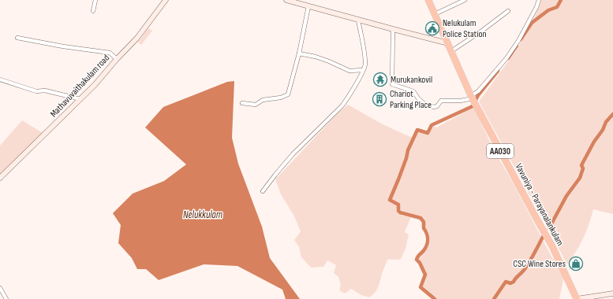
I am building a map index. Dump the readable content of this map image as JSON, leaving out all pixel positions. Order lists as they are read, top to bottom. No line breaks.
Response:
{"streets":{"highway":["AA030","Vavuniya - Parayanalankulam"],"street":["Mathavuvaithakulam road"]},"water":["Nelukkulam"],"places":{"public building":["Nelukulam Police Station"],"temple":["Murukankovil"],"building":["Chariot Parking Place"],"shop":["CSC Wine Stores"]}}
